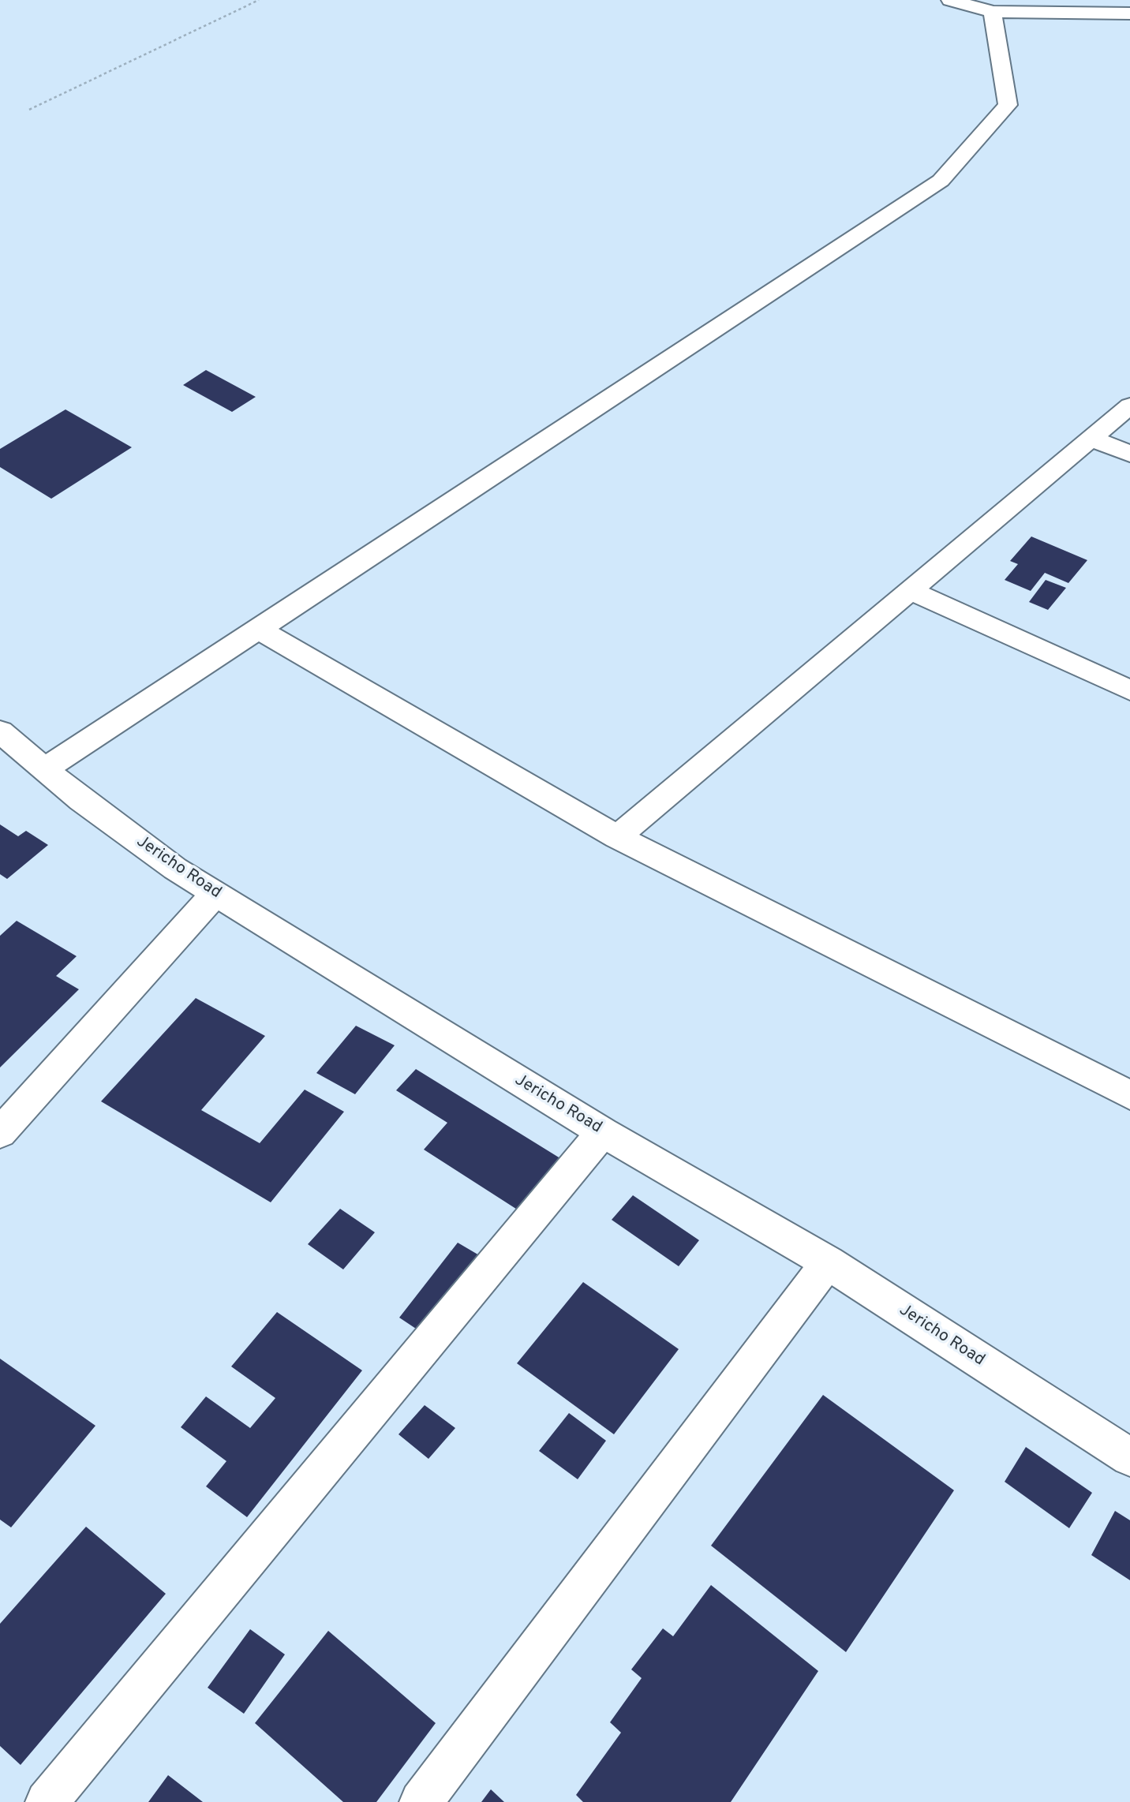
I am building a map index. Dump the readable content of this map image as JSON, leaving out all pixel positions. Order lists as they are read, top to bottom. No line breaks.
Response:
{"streets":{"street":["Jericho Road"]}}
